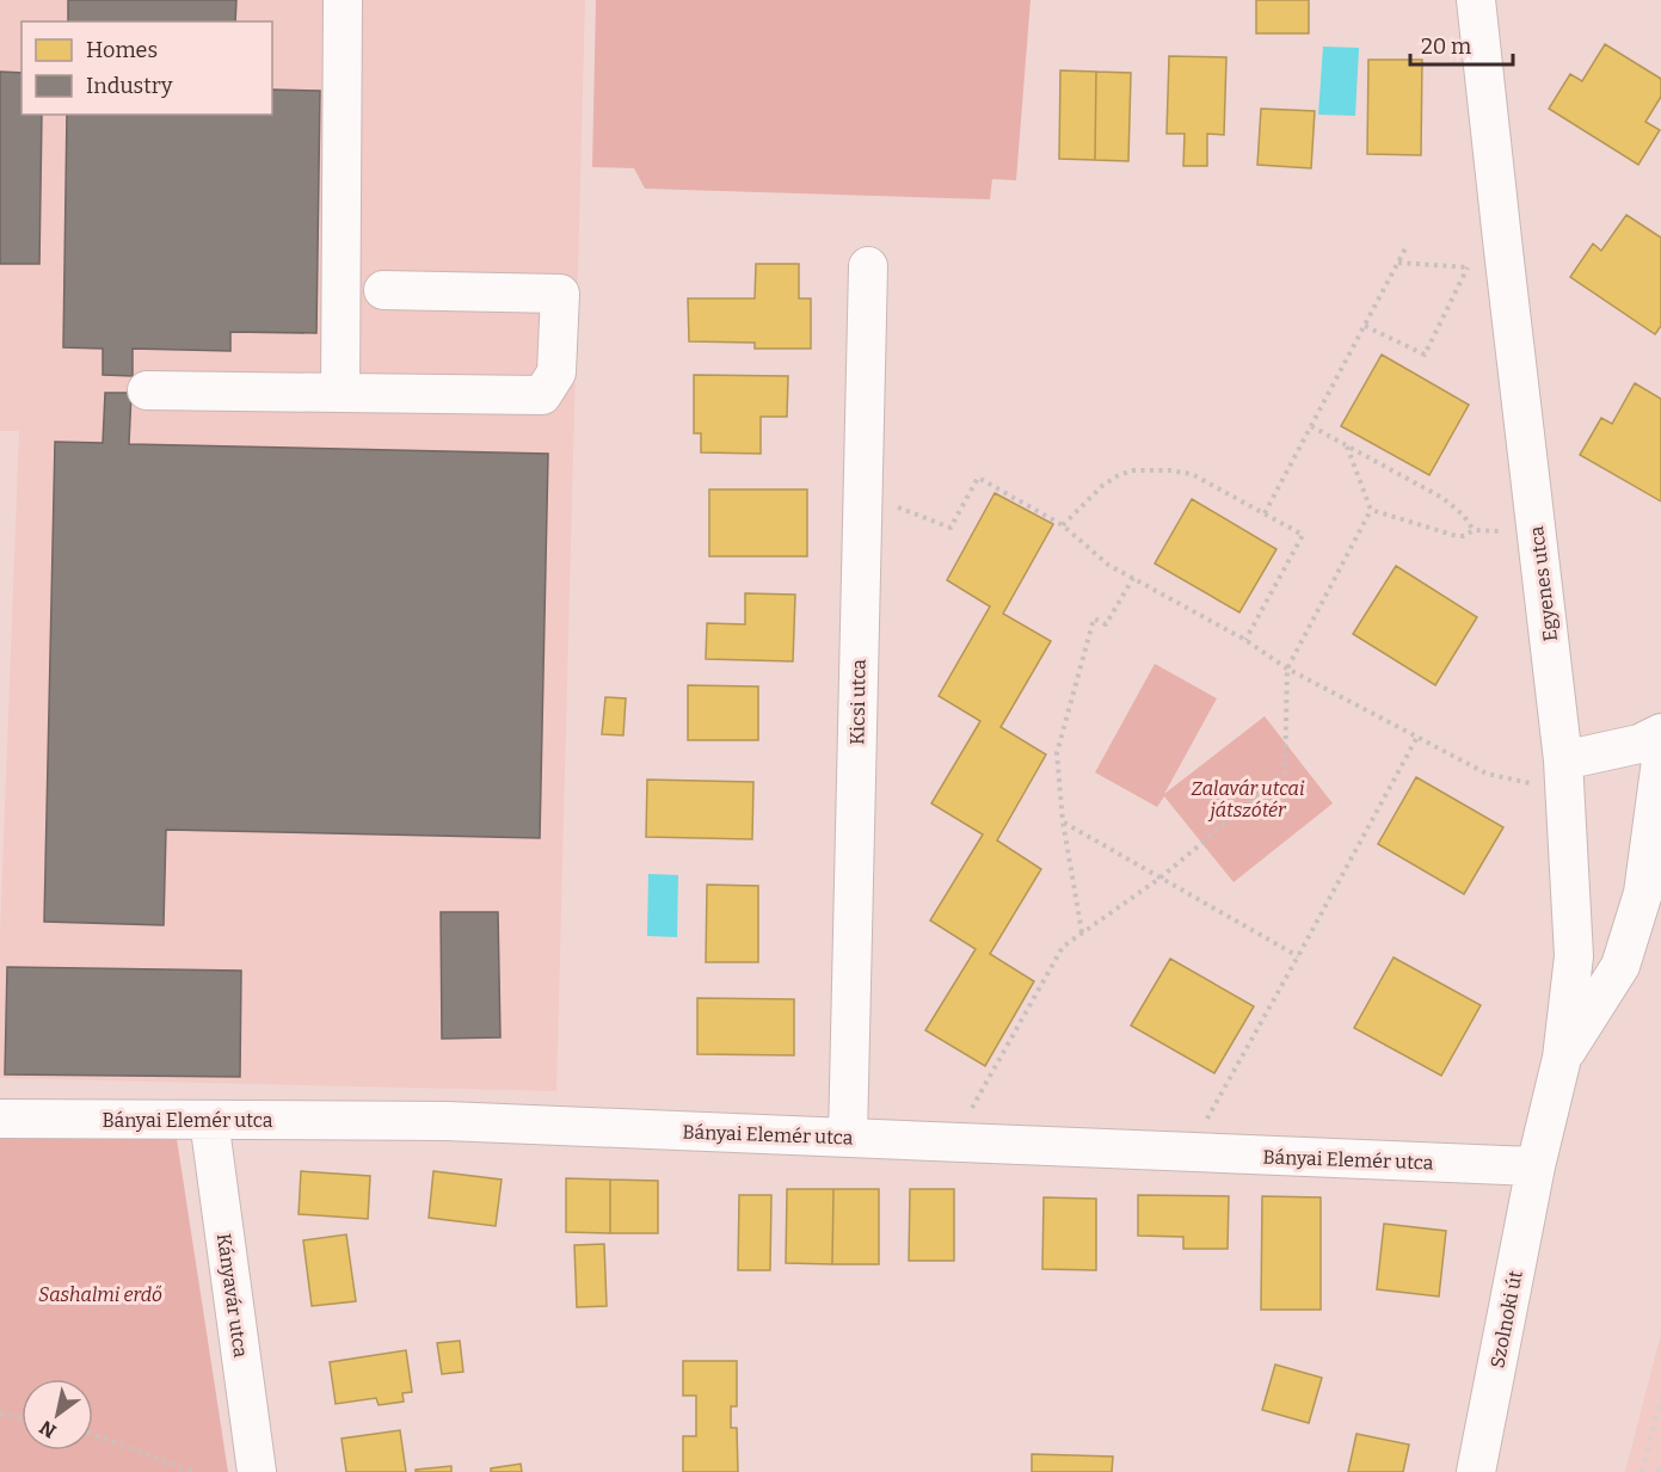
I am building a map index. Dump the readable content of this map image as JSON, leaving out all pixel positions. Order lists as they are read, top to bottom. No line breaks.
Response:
{"streets":{"street":["Egyenes utca","Kicsi utca","Bányai Elemér utca","Kányavár utca","Szolnoki út"]},"crossings":[["Egyenes utca","Bányai Elemér utca"],["Egyenes utca","Szolnoki út"],["Kicsi utca","Bányai Elemér utca"],["Bányai Elemér utca","Kányavár utca"],["Bányai Elemér utca","Szolnoki út"]],"parks":["Zalavár utcai játszótér","Sashalmi erdő"],"legend":["Homes","Industry"],"scale_bar":"20 m","north":"bottom left"}
